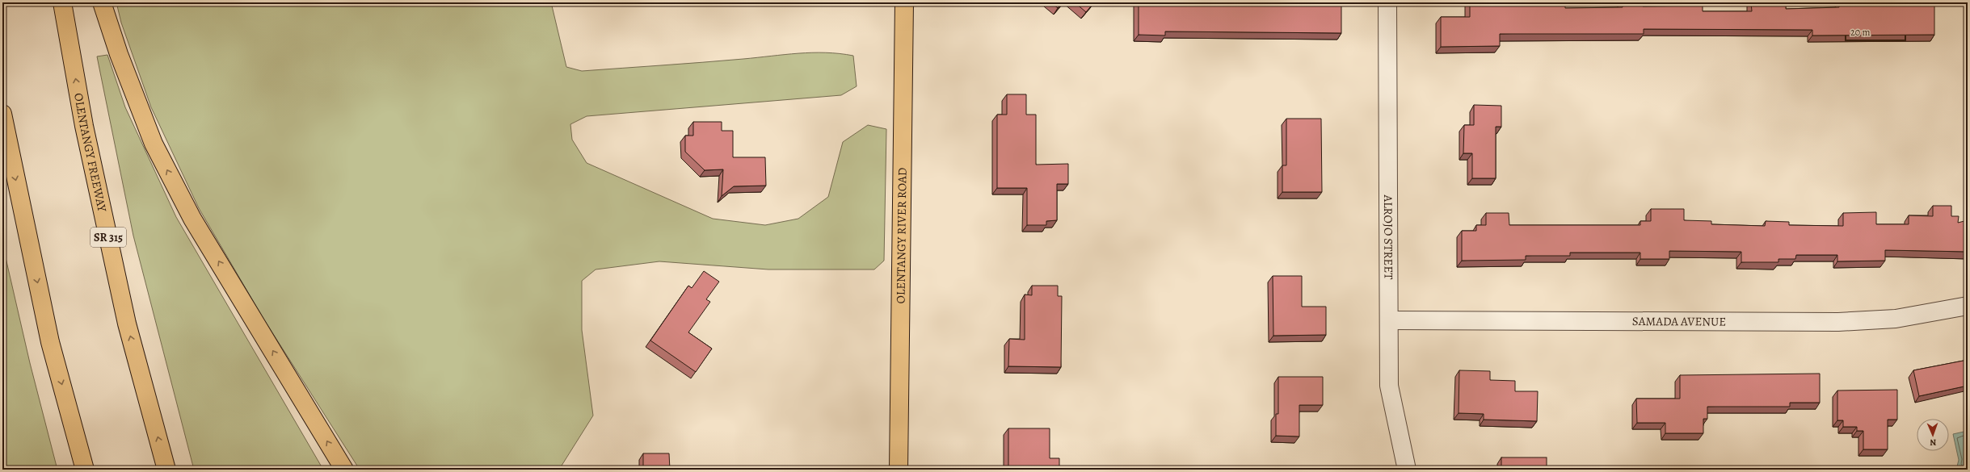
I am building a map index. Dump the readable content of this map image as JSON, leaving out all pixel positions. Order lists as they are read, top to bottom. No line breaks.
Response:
{"streets":{"main road":["OLENTANGY FREEWAY","OLENTANGY RIVER ROAD","SR 315"],"street":["ALROJO STREET","SAMADA AVENUE"]},"crossings":[["ALROJO STREET","SAMADA AVENUE"]],"scale_bar":"20 m","north":"bottom"}
